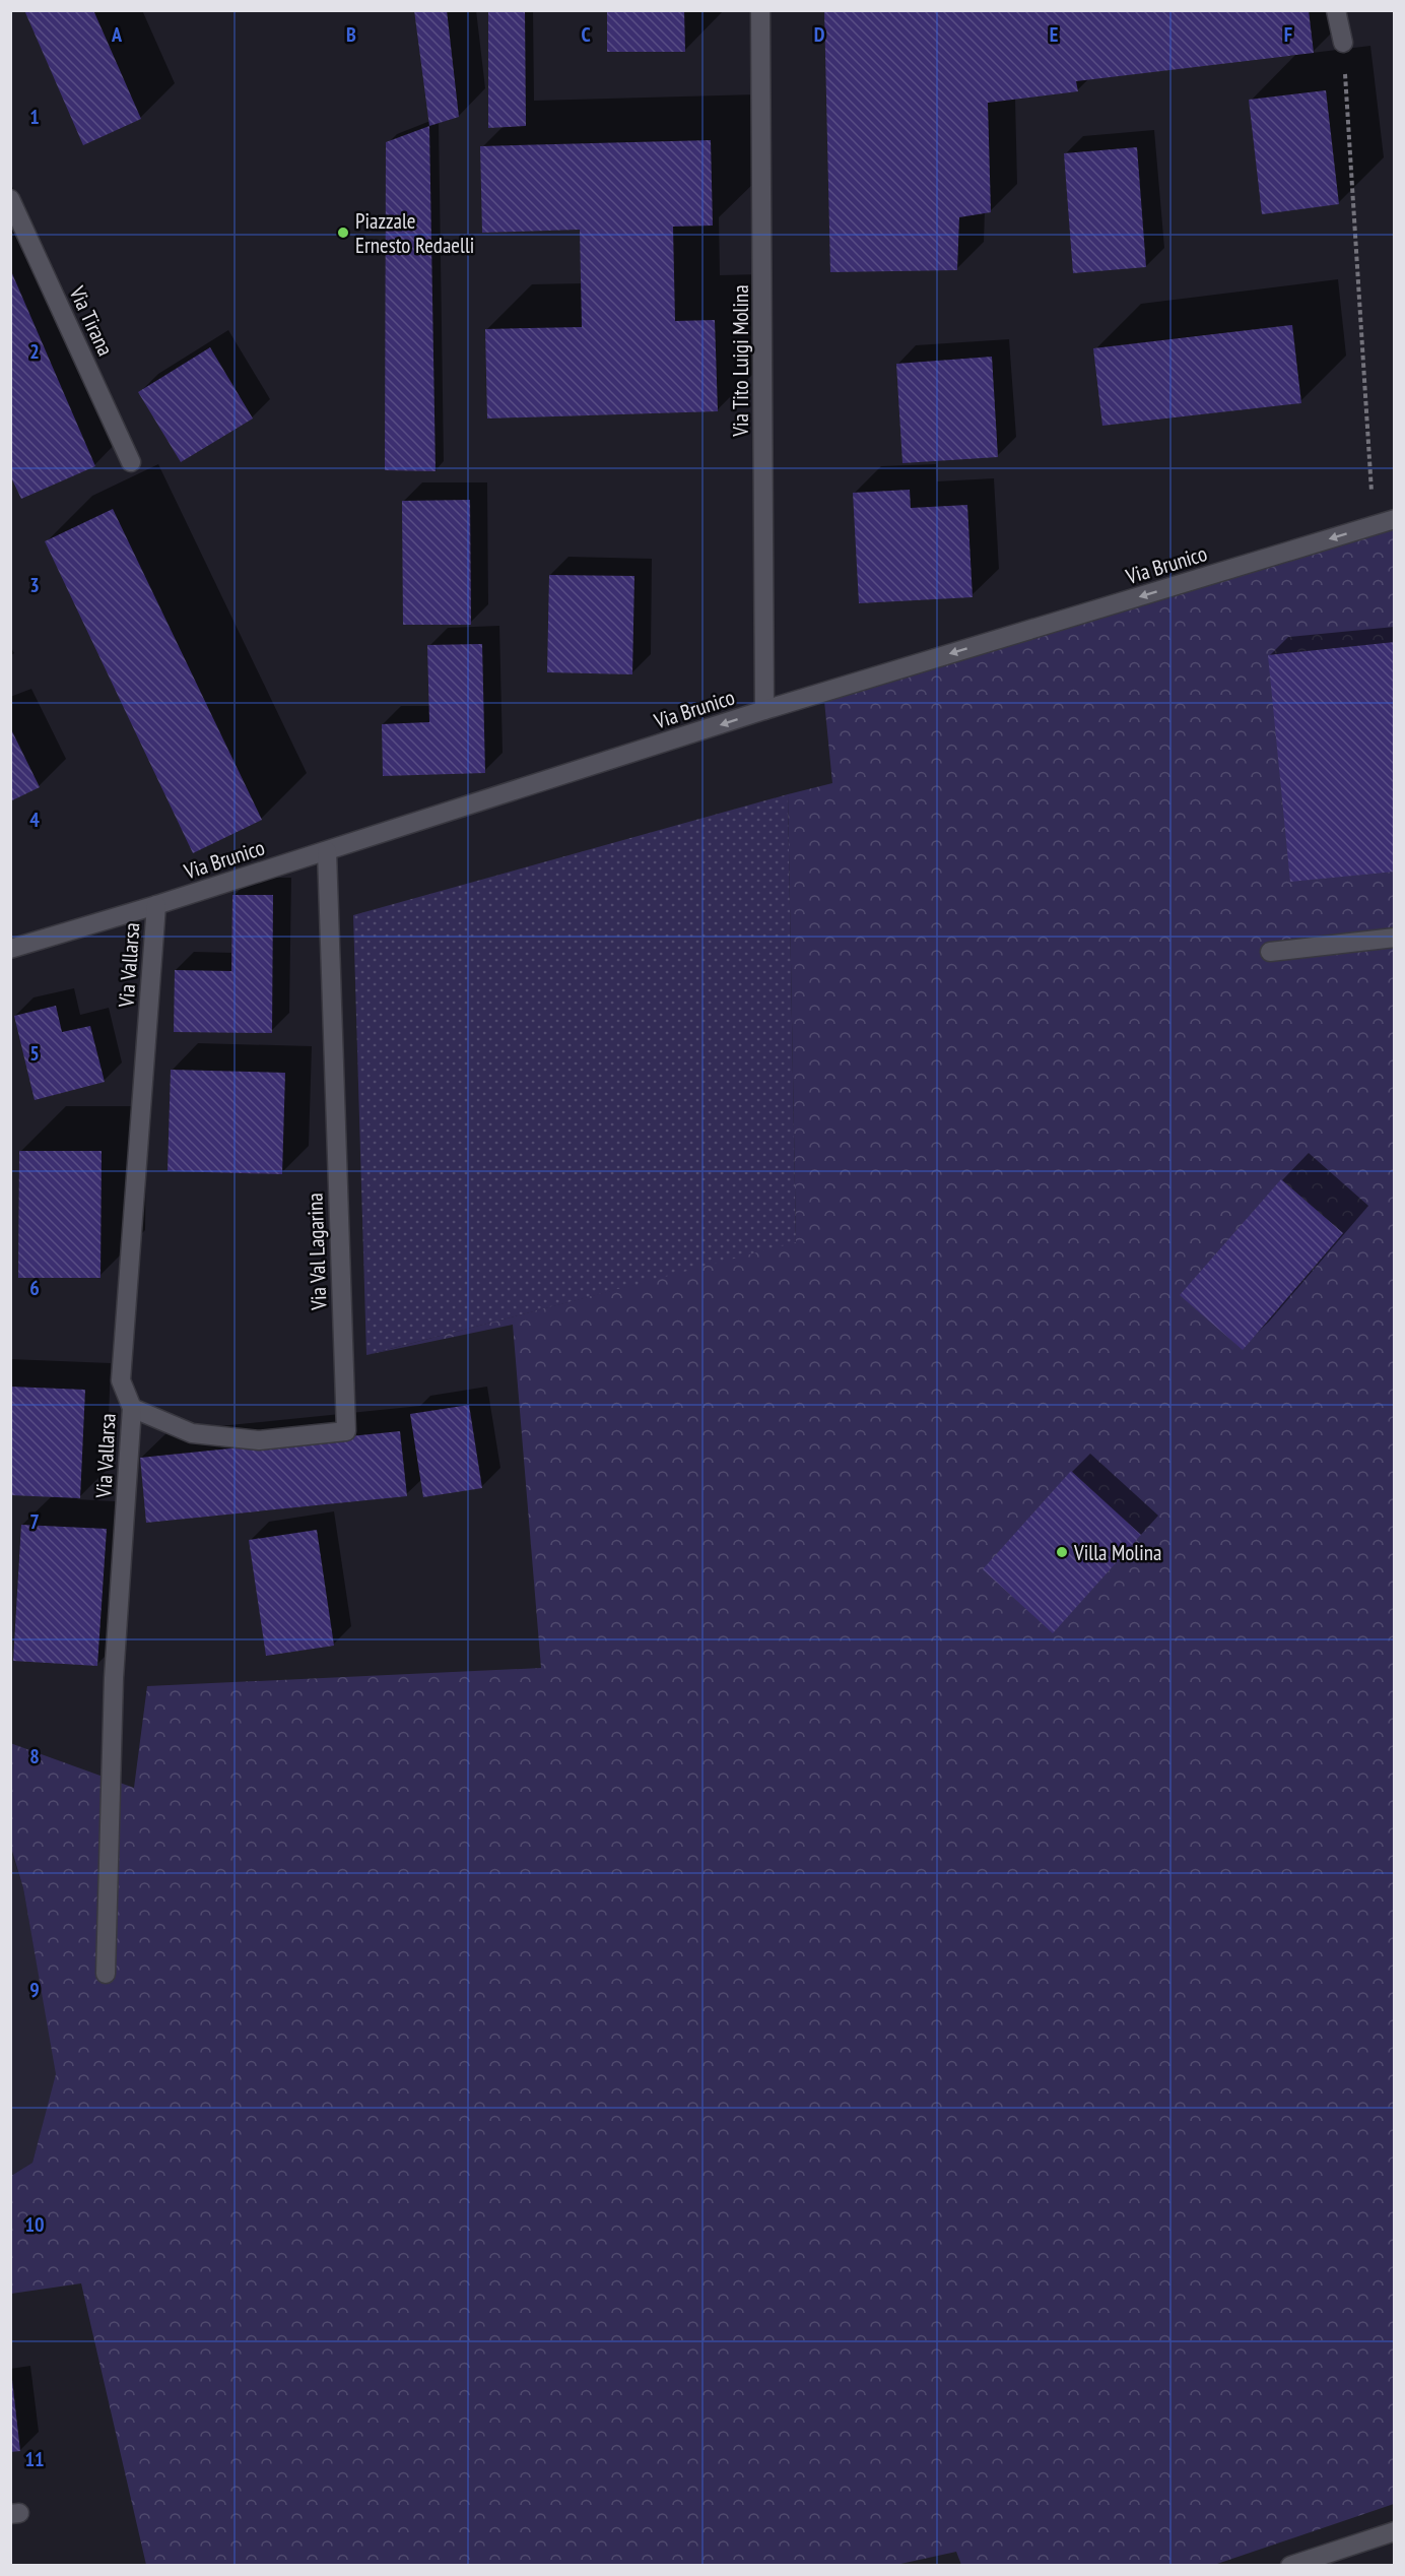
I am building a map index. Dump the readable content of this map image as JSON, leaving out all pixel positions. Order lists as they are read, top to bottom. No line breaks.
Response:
{"streets":{"street":["Via Tirana","Via Tito Luigi Molina","Via Brunico","Via Vallarsa","Via Val Lagarina"]},"crossings":[["Via Tito Luigi Molina","Via Brunico"],["Via Brunico","Via Vallarsa"],["Via Brunico","Via Val Lagarina"],["Via Vallarsa","Via Val Lagarina"]],"one_way":["Via Brunico"],"places":["Piazzale Ernesto Redaelli","Villa Molina"],"grid":{"columns":["A","B","C","D","E","F"],"rows":["1","2","3","4","5","6","7","8","9","10","11"]}}
